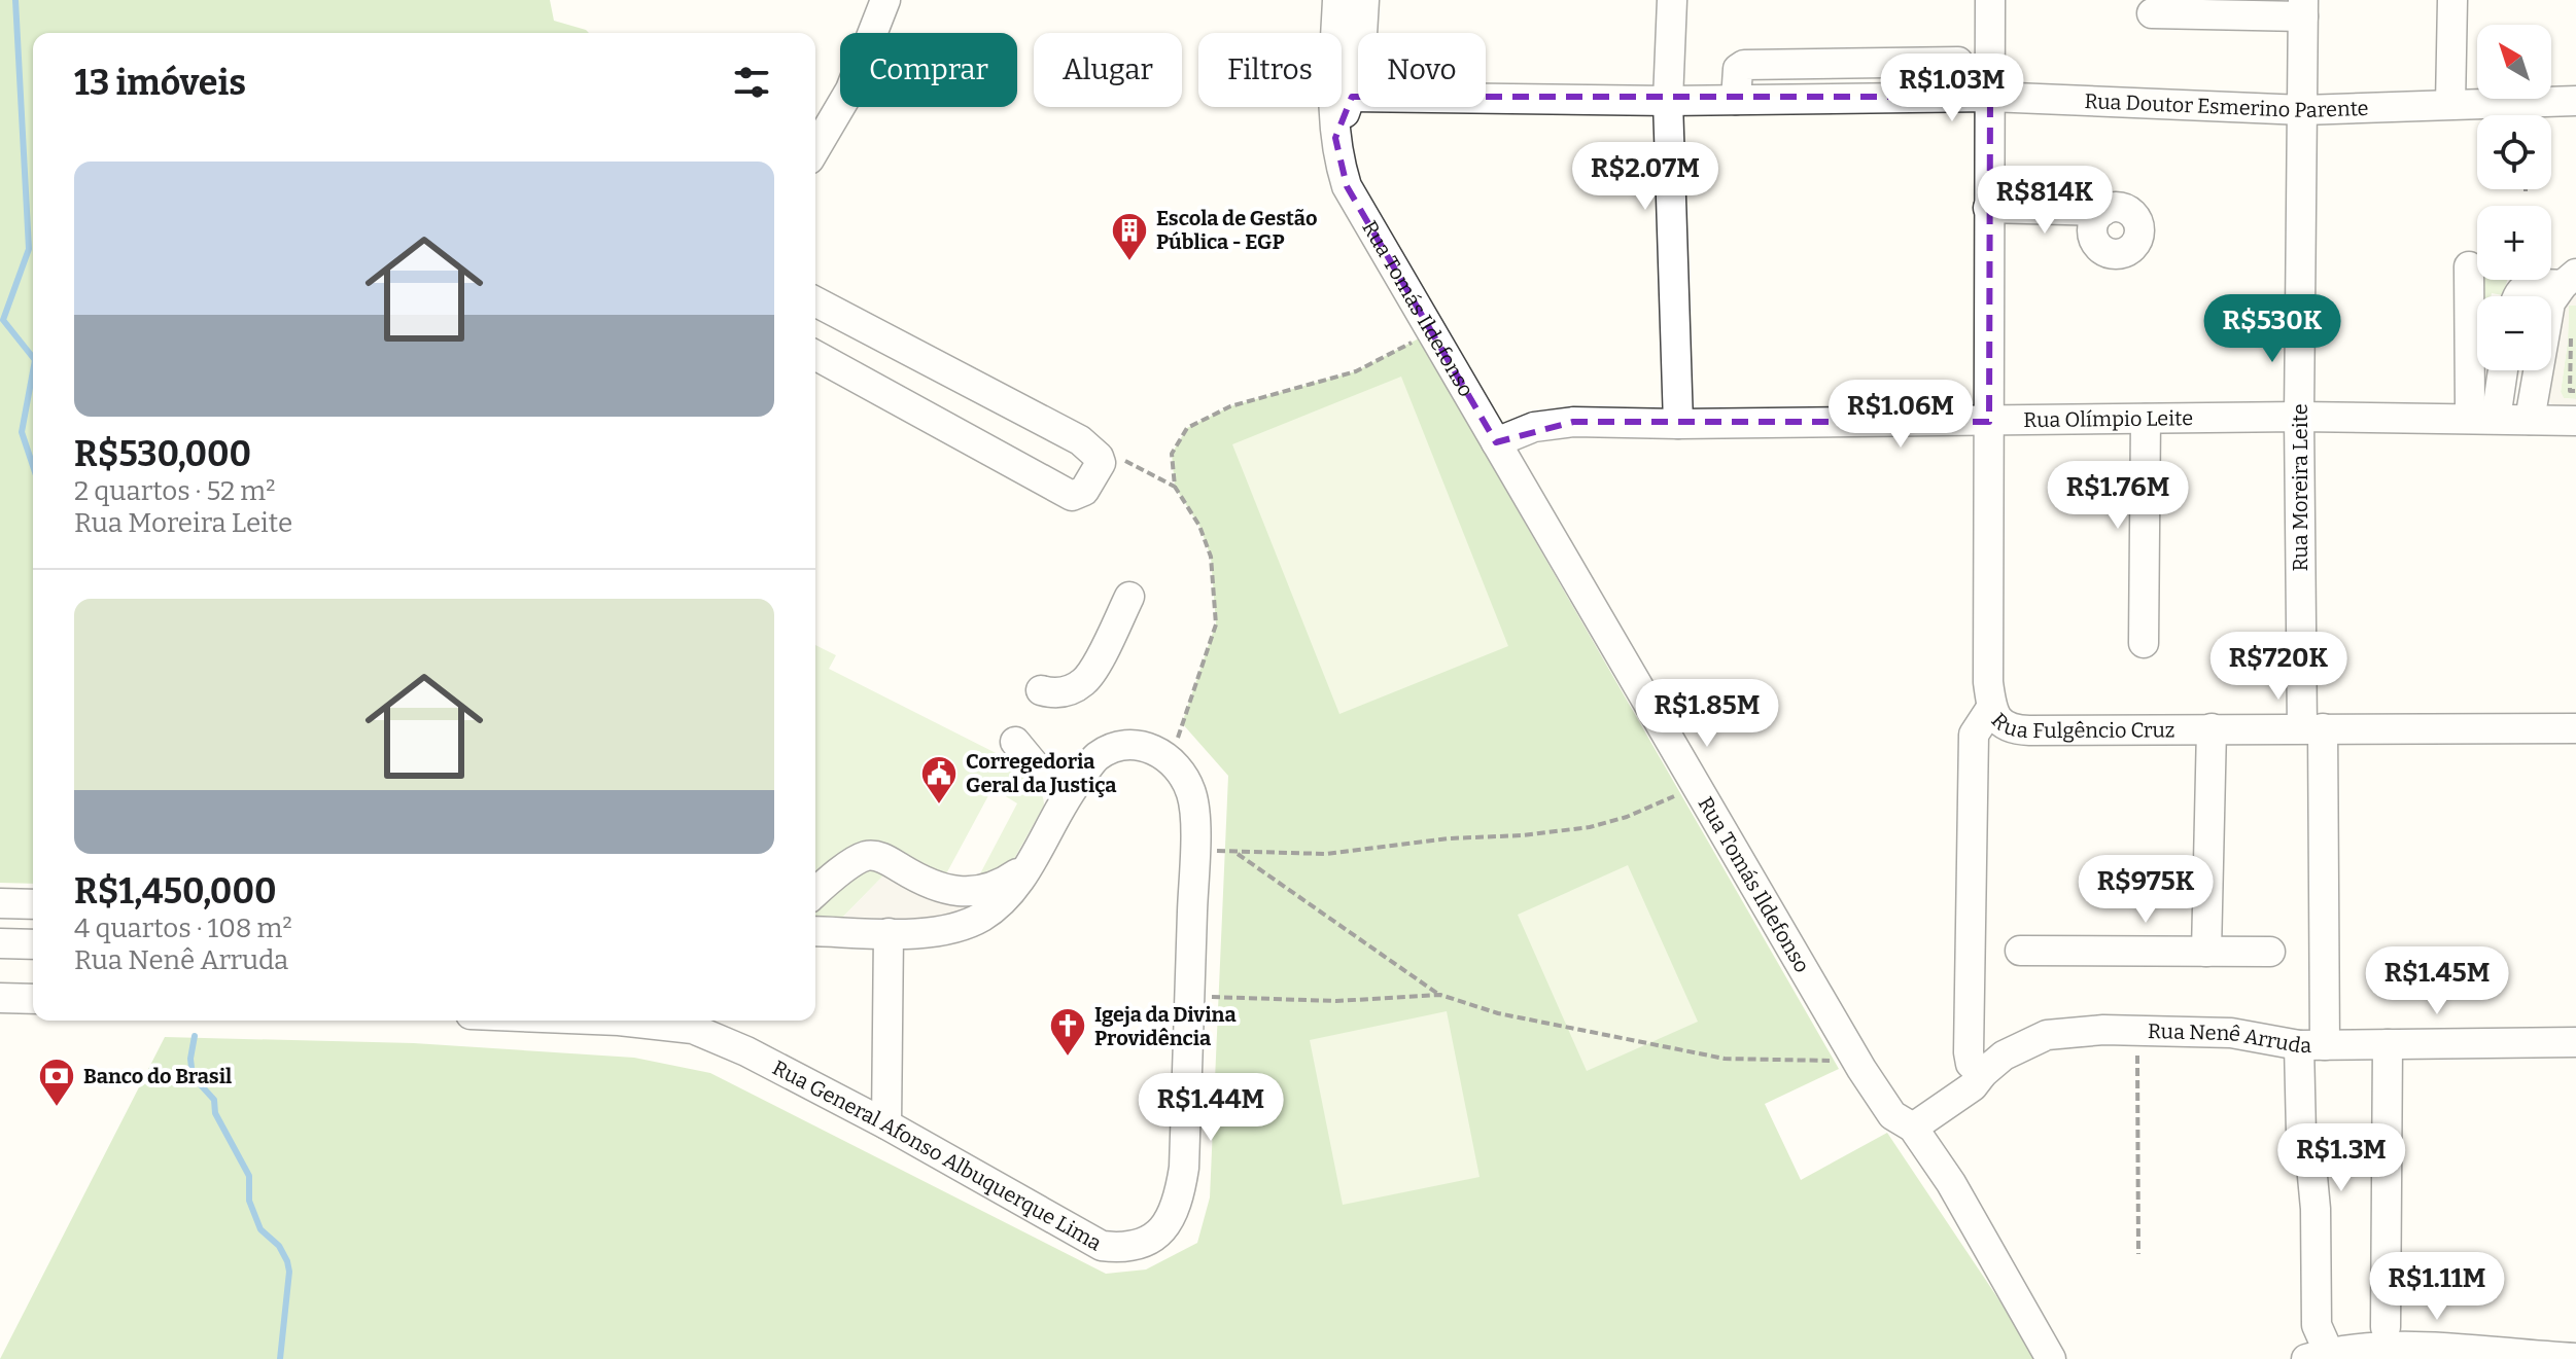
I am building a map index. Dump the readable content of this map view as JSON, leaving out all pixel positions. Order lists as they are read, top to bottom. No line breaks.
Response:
{"streets":{"street":["Rua Doutor Esmerino Parente","Rua Tomás Ildefonso","Rua Olímpio Leite","Rua Moreira Leite","Rua Fulgêncio Cruz","Rua Nenê Arruda","Rua General Afonso Albuquerque Lima"]},"crossings":[["Rua Doutor Esmerino Parente","Rua Tomás Ildefonso"],["Rua Doutor Esmerino Parente","Rua Moreira Leite"],["Rua Doutor Esmerino Parente","Rua Fulgêncio Cruz"],["Rua Tomás Ildefonso","Rua Olímpio Leite"],["Rua Tomás Ildefonso","Rua Nenê Arruda"],["Rua Olímpio Leite","Rua Moreira Leite"],["Rua Olímpio Leite","Rua Fulgêncio Cruz"],["Rua Moreira Leite","Rua Fulgêncio Cruz"],["Rua Moreira Leite","Rua Nenê Arruda"]],"places":{"building":["Escola de Gestão Pública - EGP"],"public building":["Corregedoria Geral da Justiça"],"church":["Igeja da Divina Providência"],"bank":["Banco do Brasil"]},"north":"top left","page":{"map_buttons":["+","−"],"chip":["Comprar","Alugar","Filtros","Novo"],"heading":"13 imóveis","price":["R$1.03M","R$2.07M","R$814K","R$530K","R$1.06M","R$1.76M","R$720K","R$1.85M","R$975K","R$1.45M","R$1.44M","R$1.3M","R$1.11M"],"list":[{"name":"R$530,000","note":"2 quartos · 52 m² · Rua Moreira Leite"},{"name":"R$1,450,000","note":"4 quartos · 108 m² · Rua Nenê Arruda"}]}}
